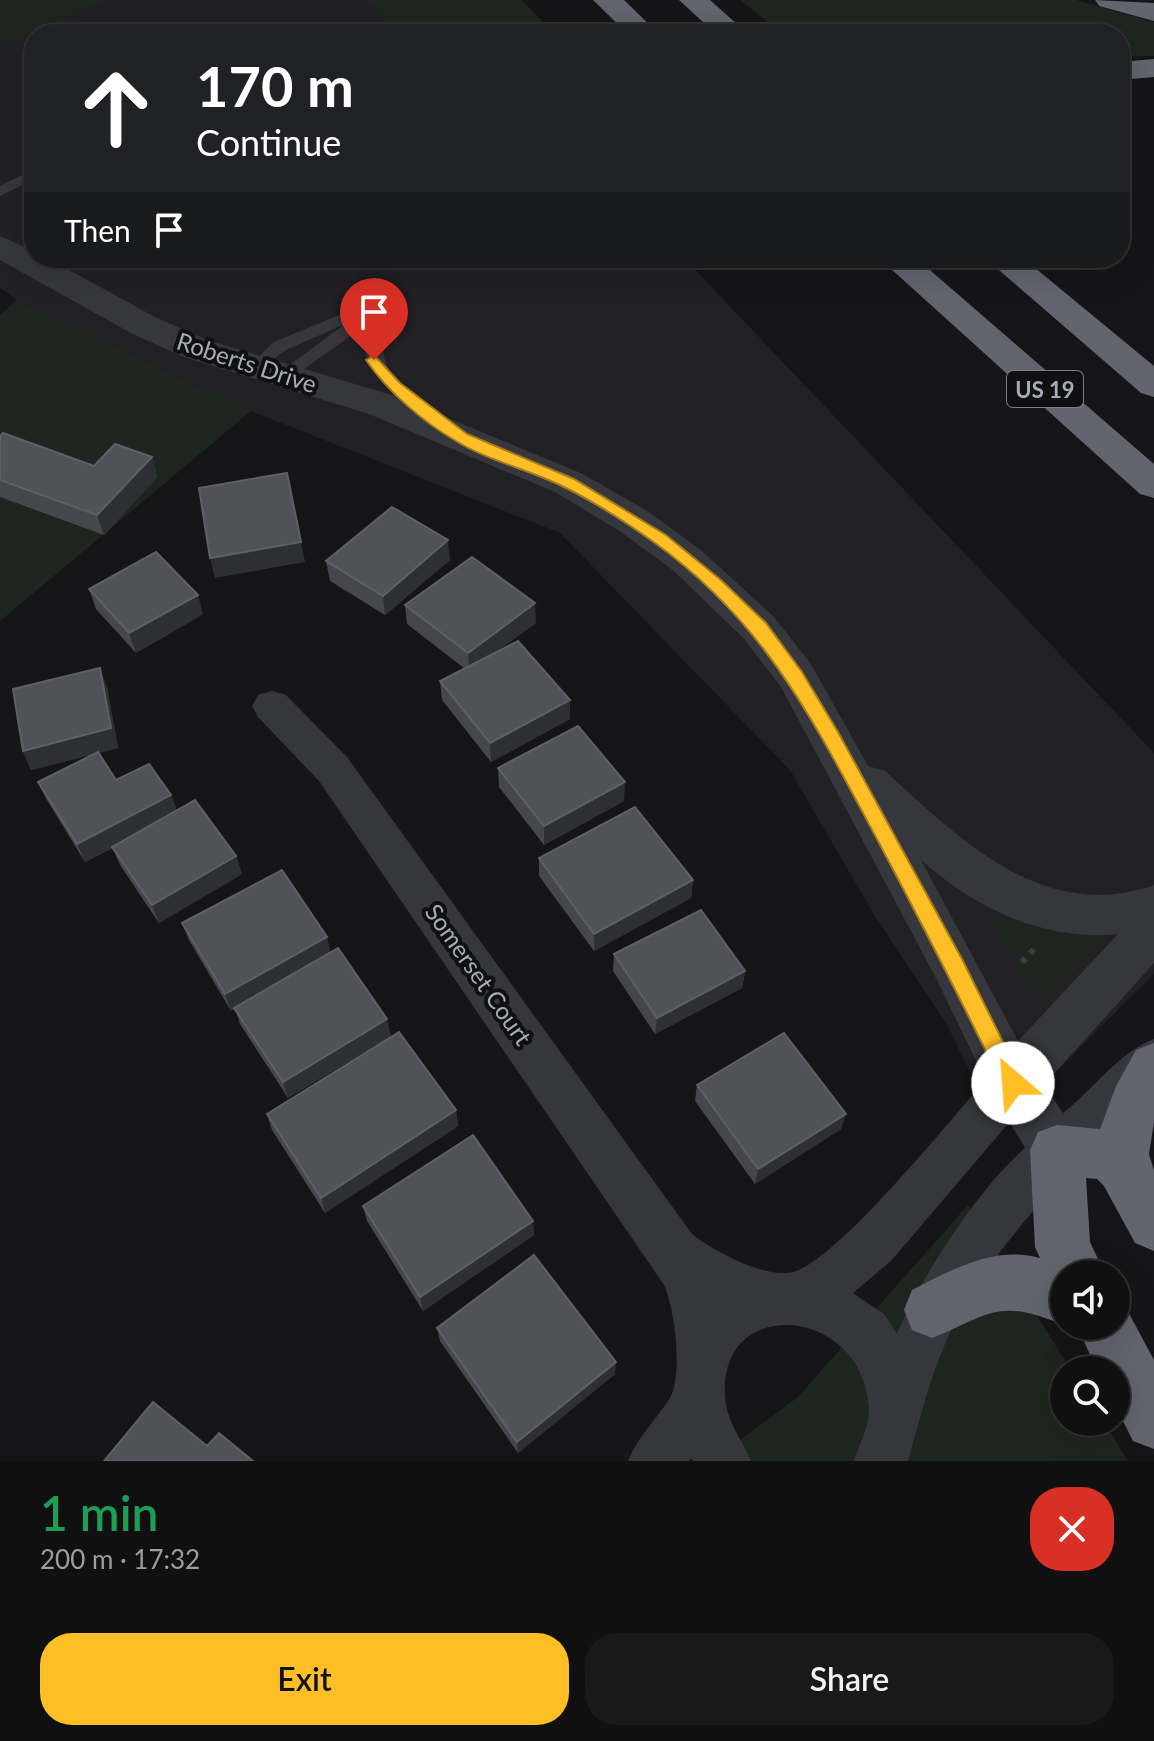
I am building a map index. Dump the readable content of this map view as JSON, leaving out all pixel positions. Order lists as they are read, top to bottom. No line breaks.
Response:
{"streets":{"highway":["US 19"],"street":["Roberts Drive","Somerset Court"]},"page":{"turn":["170 m","Continue"],"then":"Then","heading":["1 min","200 m · 17:32"],"buttons":["Exit","Share"]}}
